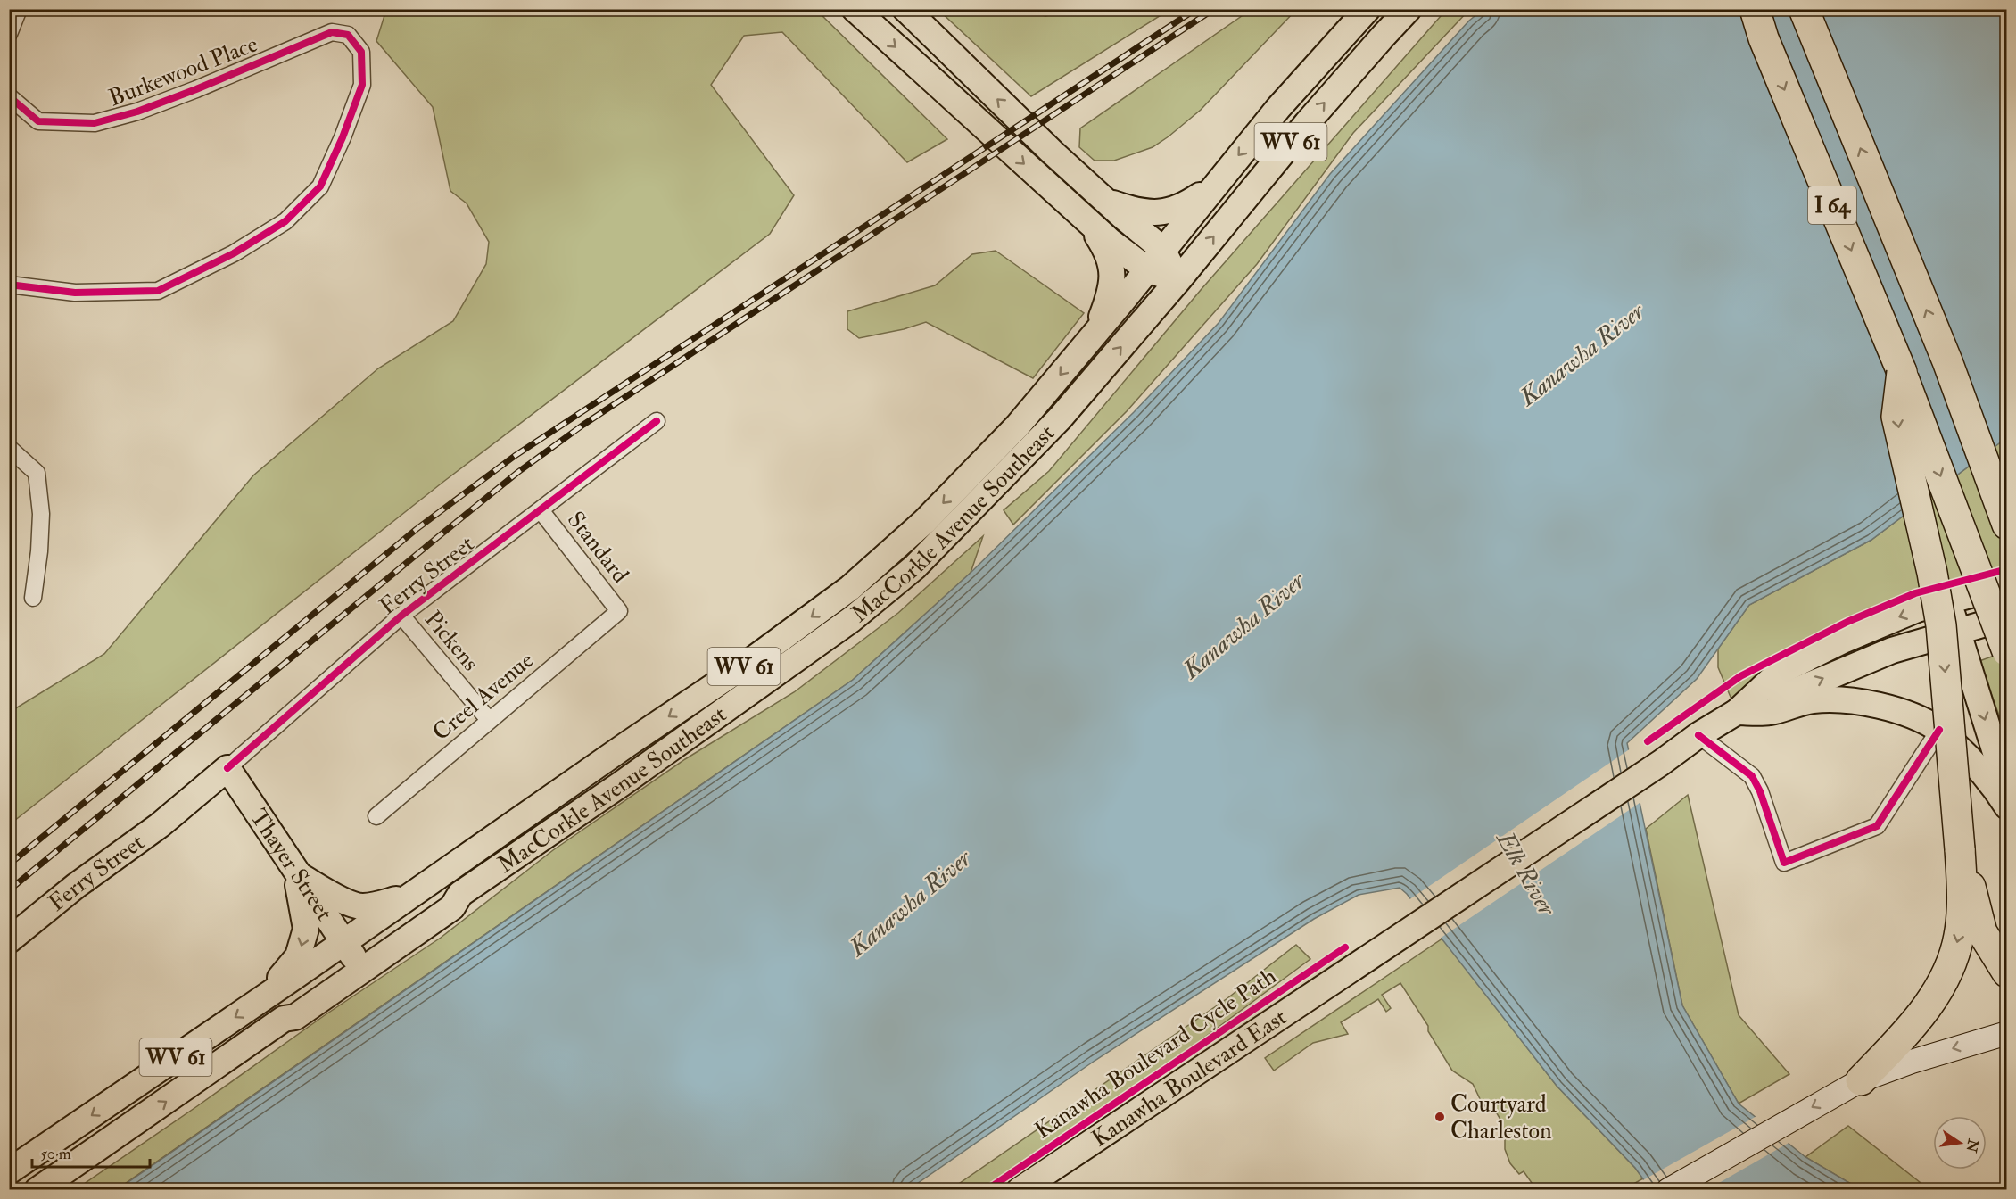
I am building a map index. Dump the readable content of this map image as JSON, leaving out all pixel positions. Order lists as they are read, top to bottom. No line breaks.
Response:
{"streets":{"highway":["I 64"],"main road":["WV 61","MacCorkle Avenue Southeast","Ferry Street","Thayer Street","Kanawha Boulevard East"],"street":["Burkewood Place","Standard","Pickens","Creel Avenue"],"cycle path":["Kanawha Boulevard Cycle Path"]},"crossings":[["WV 61","MacCorkle Avenue Southeast"],["WV 61","Thayer Street"],["MacCorkle Avenue Southeast","Thayer Street"],["Standard","Ferry Street"],["Standard","Creel Avenue"],["Ferry Street","Pickens"],["Ferry Street","Thayer Street"],["Pickens","Creel Avenue"]],"water":["Kanawha River","Elk River"],"places":["Courtyard Charleston"],"scale_bar":"50 m","north":"right"}
